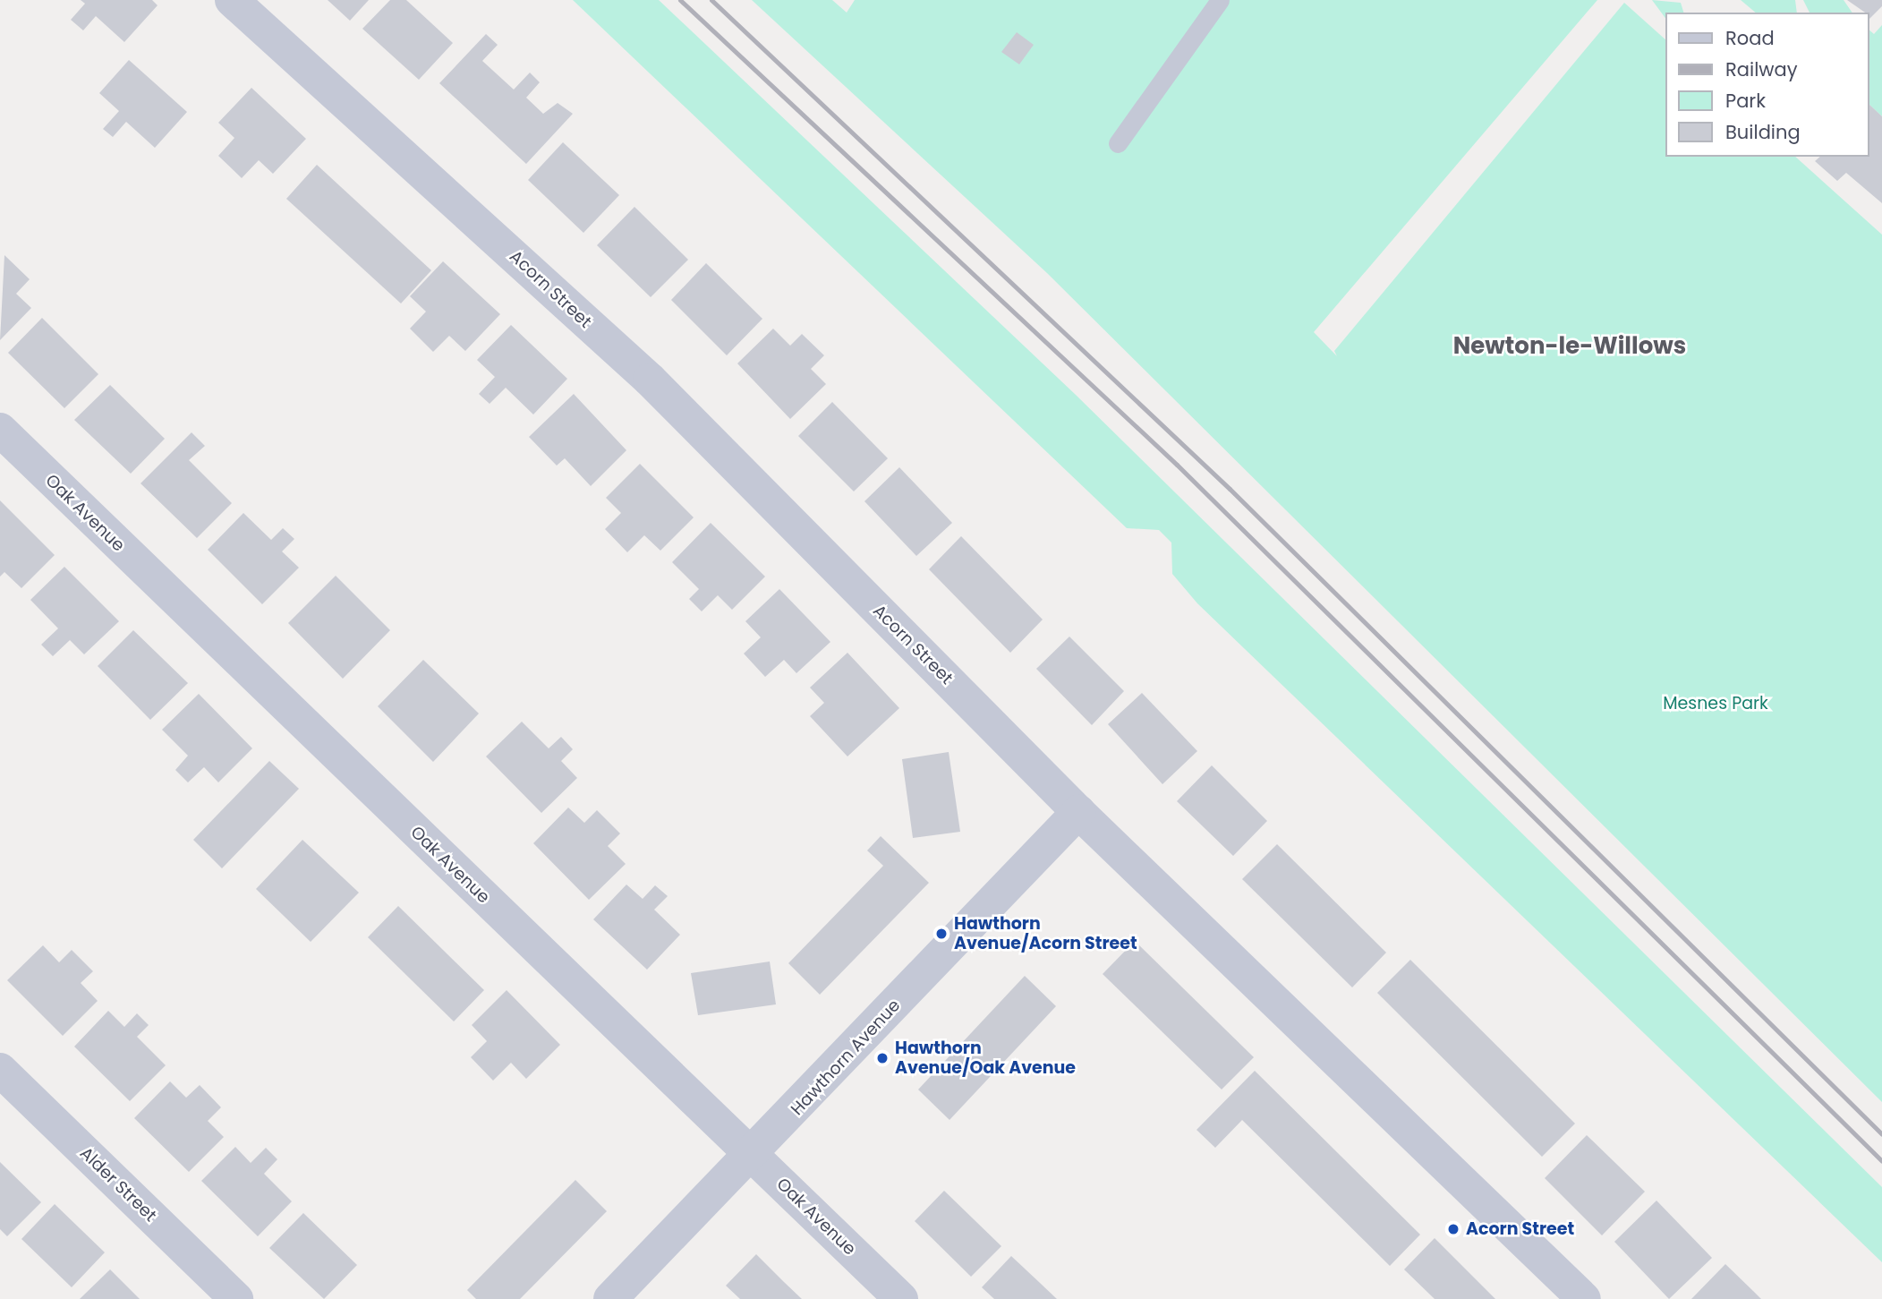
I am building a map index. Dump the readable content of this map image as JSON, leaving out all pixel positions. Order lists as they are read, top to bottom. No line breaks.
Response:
{"streets":{"street":["Acorn Street","Oak Avenue","Hawthorn Avenue","Alder Street"]},"crossings":[["Acorn Street","Hawthorn Avenue"],["Oak Avenue","Hawthorn Avenue"]],"districts":["Newton-le-Willows"],"parks":["Mesnes Park"],"places":["Hawthorn Avenue/Acorn Street","Hawthorn Avenue/Oak Avenue","Acorn Street"],"legend":["Road","Railway","Park","Building"]}
